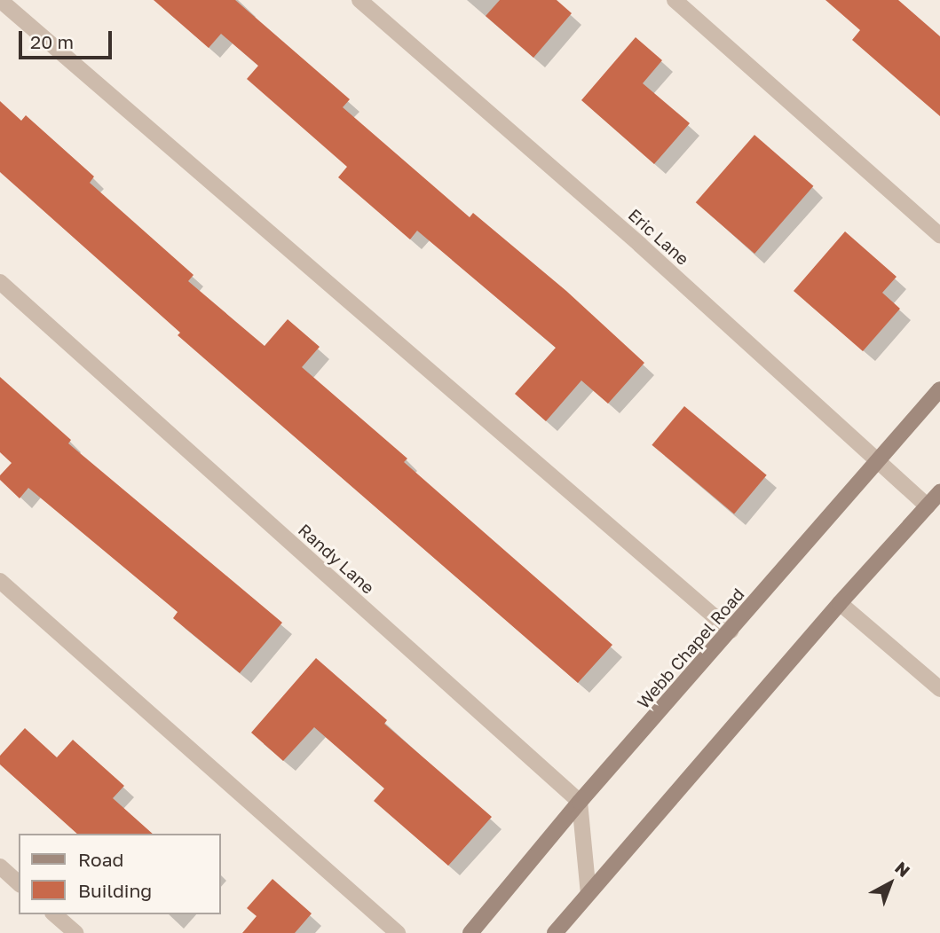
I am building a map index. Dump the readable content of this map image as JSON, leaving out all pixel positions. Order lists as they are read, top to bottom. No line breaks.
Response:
{"streets":{"main road":["Webb Chapel Road"],"street":["Eric Lane","Randy Lane"]},"crossings":[["Eric Lane","Webb Chapel Road"],["Randy Lane","Webb Chapel Road"]],"legend":["Road","Building"],"scale_bar":"20 m","north":"top right"}
